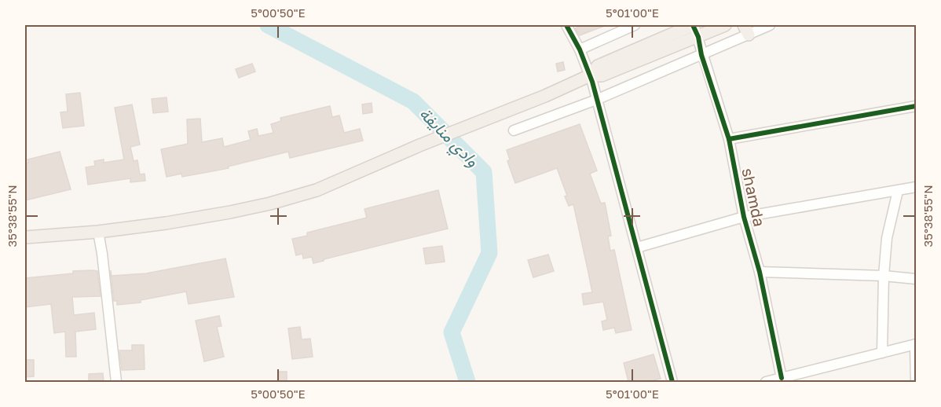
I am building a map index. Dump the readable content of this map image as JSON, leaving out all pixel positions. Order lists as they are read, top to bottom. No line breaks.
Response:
{"streets":{"street":["shamda"]},"water":["وادي منايفة"],"coordinates":["5°00'50\"E","5°01'00\"E","35°38'55\"N"]}
